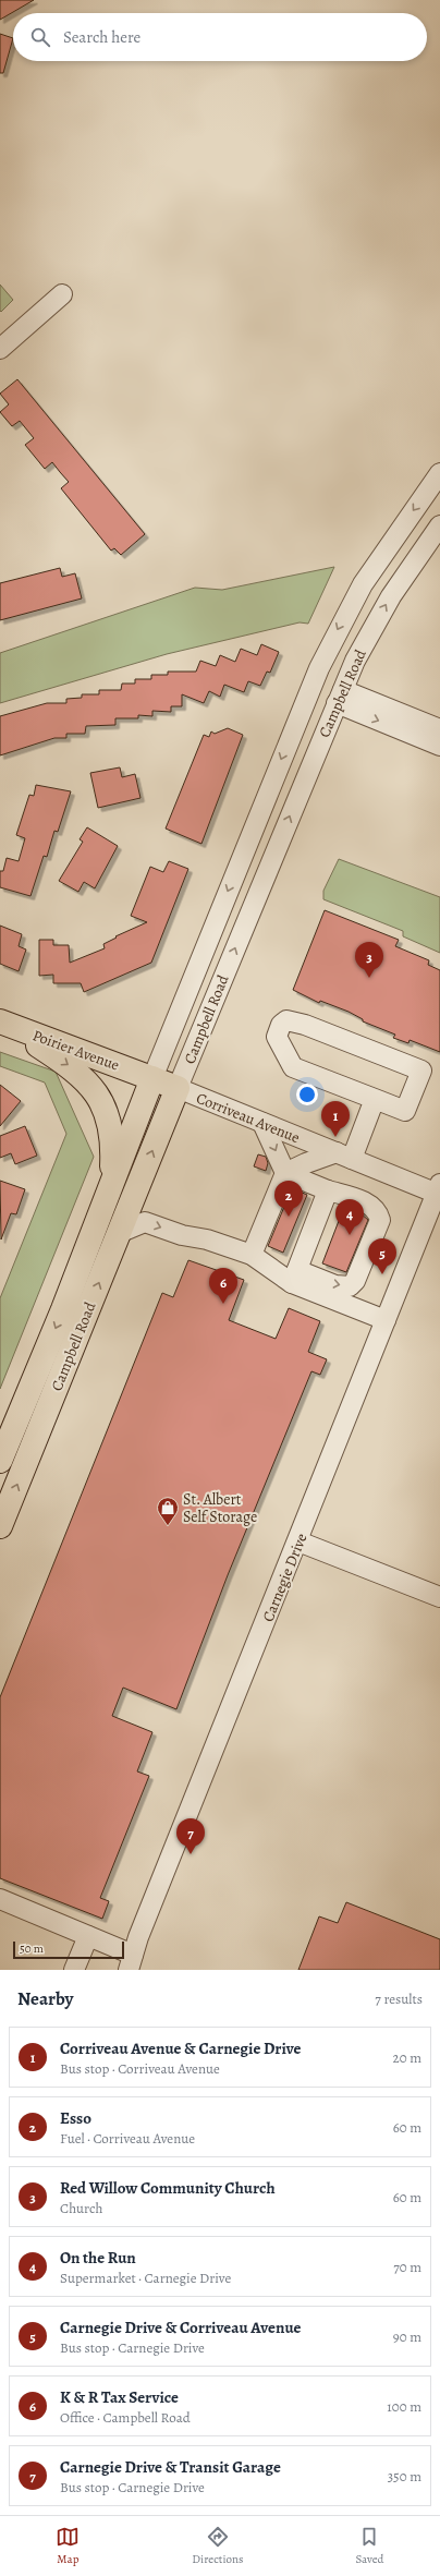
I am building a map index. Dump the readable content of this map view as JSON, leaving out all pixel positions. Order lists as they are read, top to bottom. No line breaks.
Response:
{"streets":{"main road":["Campbell Road","Poirier Avenue"],"street":["Corriveau Avenue","Carnegie Drive"]},"crossings":[["Campbell Road","Poirier Avenue"],["Campbell Road","Corriveau Avenue"],["Poirier Avenue","Corriveau Avenue"],["Corriveau Avenue","Carnegie Drive"]],"places":{"shop":["St. Albert Self Storage"]},"scale_bar":"50 m","page":{"search":"Search here","pins":["3","1","2","4","5","6","7"],"scale":"50 m","heading":["Nearby","7 results"],"list":[{"mark":"1","name":"Corriveau Avenue & Carnegie Drive","note":"Bus stop · Corriveau Avenue","value":"20 m"},{"mark":"2","name":"Esso","note":"Fuel · Corriveau Avenue","value":"60 m"},{"mark":"3","name":"Red Willow Community Church","note":"Church","value":"60 m"},{"mark":"4","name":"On the Run","note":"Supermarket · Carnegie Drive","value":"70 m"},{"mark":"5","name":"Carnegie Drive & Corriveau Avenue","note":"Bus stop · Carnegie Drive","value":"90 m"},{"mark":"6","name":"K & R Tax Service","note":"Office · Campbell Road","value":"100 m"},{"mark":"7","name":"Carnegie Drive & Transit Garage","note":"Bus stop · Carnegie Drive","value":"350 m"}],"nav":["Map","Directions","Saved"]}}
